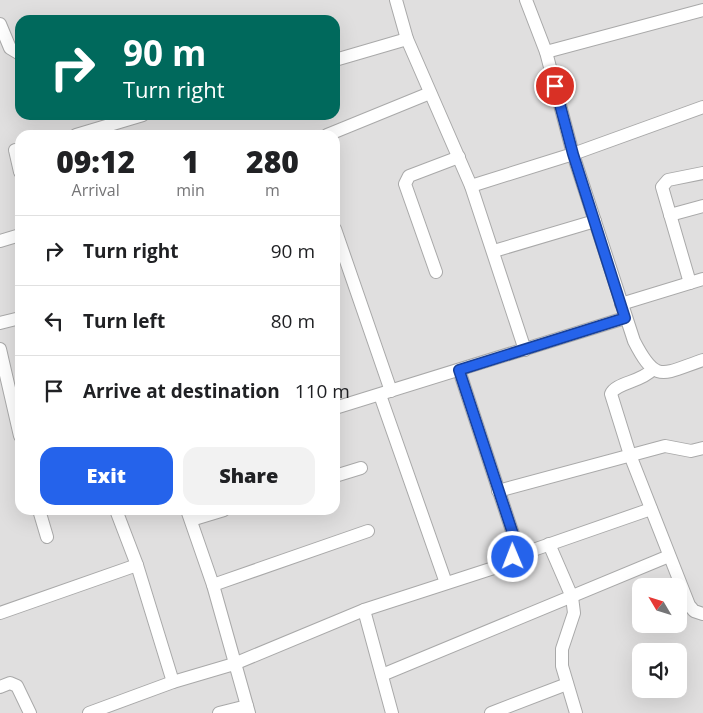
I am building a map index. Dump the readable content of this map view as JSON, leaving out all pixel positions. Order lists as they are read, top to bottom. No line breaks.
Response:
{"north":"top left","page":{"turn":["90 m","Turn right"],"eta":["09:12","Arrival","1","min","280","m"],"list":[{"name":"Turn right","value":"90 m"},{"name":"Turn left","value":"80 m"},{"name":"Arrive at destination","value":"110 m"}],"buttons":["Exit","Share"]}}
